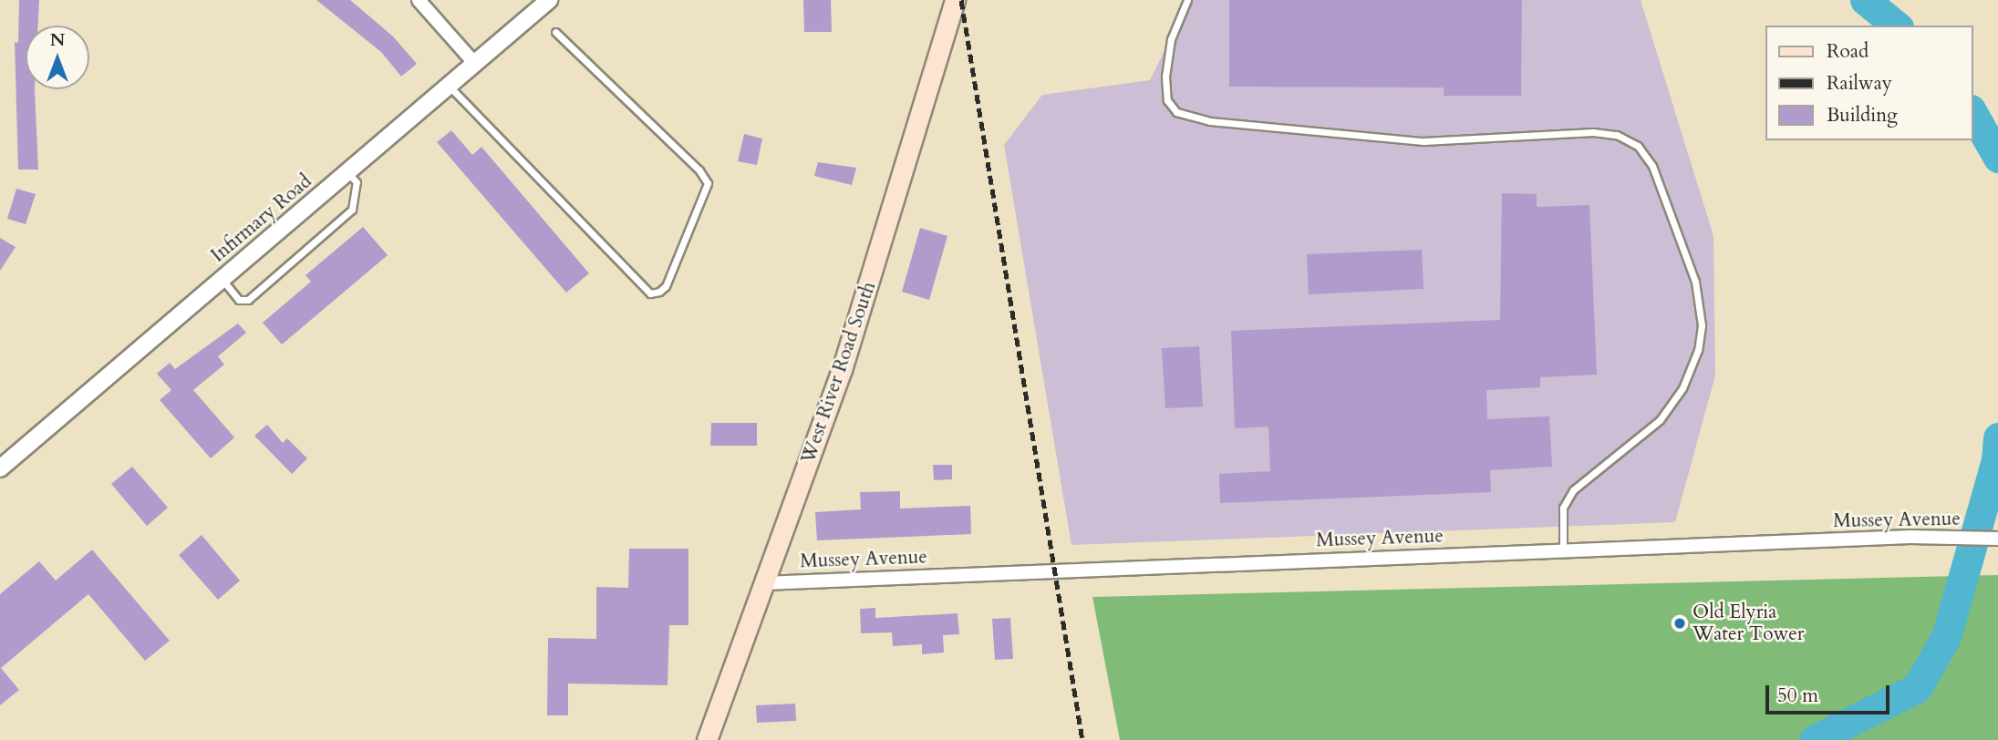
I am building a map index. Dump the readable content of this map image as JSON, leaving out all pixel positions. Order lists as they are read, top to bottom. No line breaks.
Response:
{"streets":{"main road":["West River Road South"],"street":["Infirmary Road","Mussey Avenue"]},"crossings":[["West River Road South","Mussey Avenue"]],"places":["Old Elyria Water Tower"],"legend":["Road","Railway","Building"],"scale_bar":"50 m","north":"top"}
